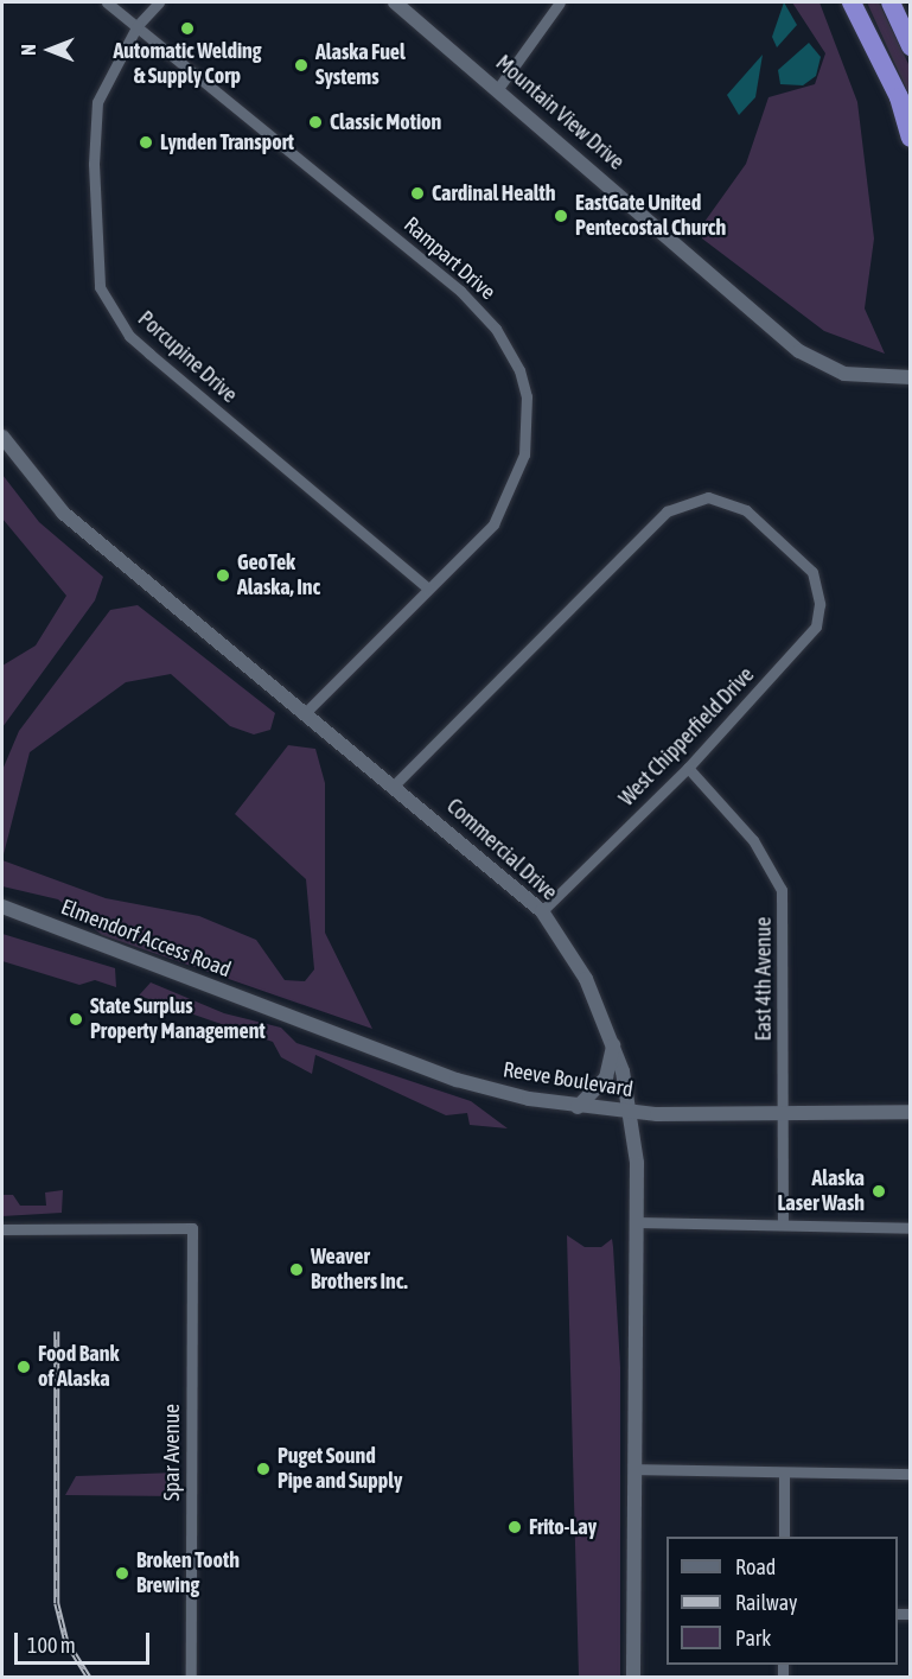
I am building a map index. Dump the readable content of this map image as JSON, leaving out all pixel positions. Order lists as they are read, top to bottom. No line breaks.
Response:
{"streets":{"street":["Mountain View Drive","Rampart Drive","Porcupine Drive","West Chipperfield Drive","Commercial Drive","Elmendorf Access Road","East 4th Avenue","Reeve Boulevard","Spar Avenue"]},"crossings":[["Rampart Drive","Porcupine Drive"],["Rampart Drive","Commercial Drive"],["West Chipperfield Drive","Commercial Drive"],["West Chipperfield Drive","East 4th Avenue"],["Commercial Drive","Reeve Boulevard"],["Elmendorf Access Road","Reeve Boulevard"],["East 4th Avenue","Reeve Boulevard"]],"places":["Automatic Welding & Supply Corp","Alaska Fuel Systems","Classic Motion","Lynden Transport","Cardinal Health","EastGate United Pentecostal Church","GeoTek Alaska, Inc","State Surplus Property Management","Alaska Laser Wash","Weaver Brothers Inc.","Food Bank of Alaska","Puget Sound Pipe and Supply","Frito-Lay","Broken Tooth Brewing"],"legend":["Road","Railway","Park"],"scale_bar":"100 m","north":"left"}
